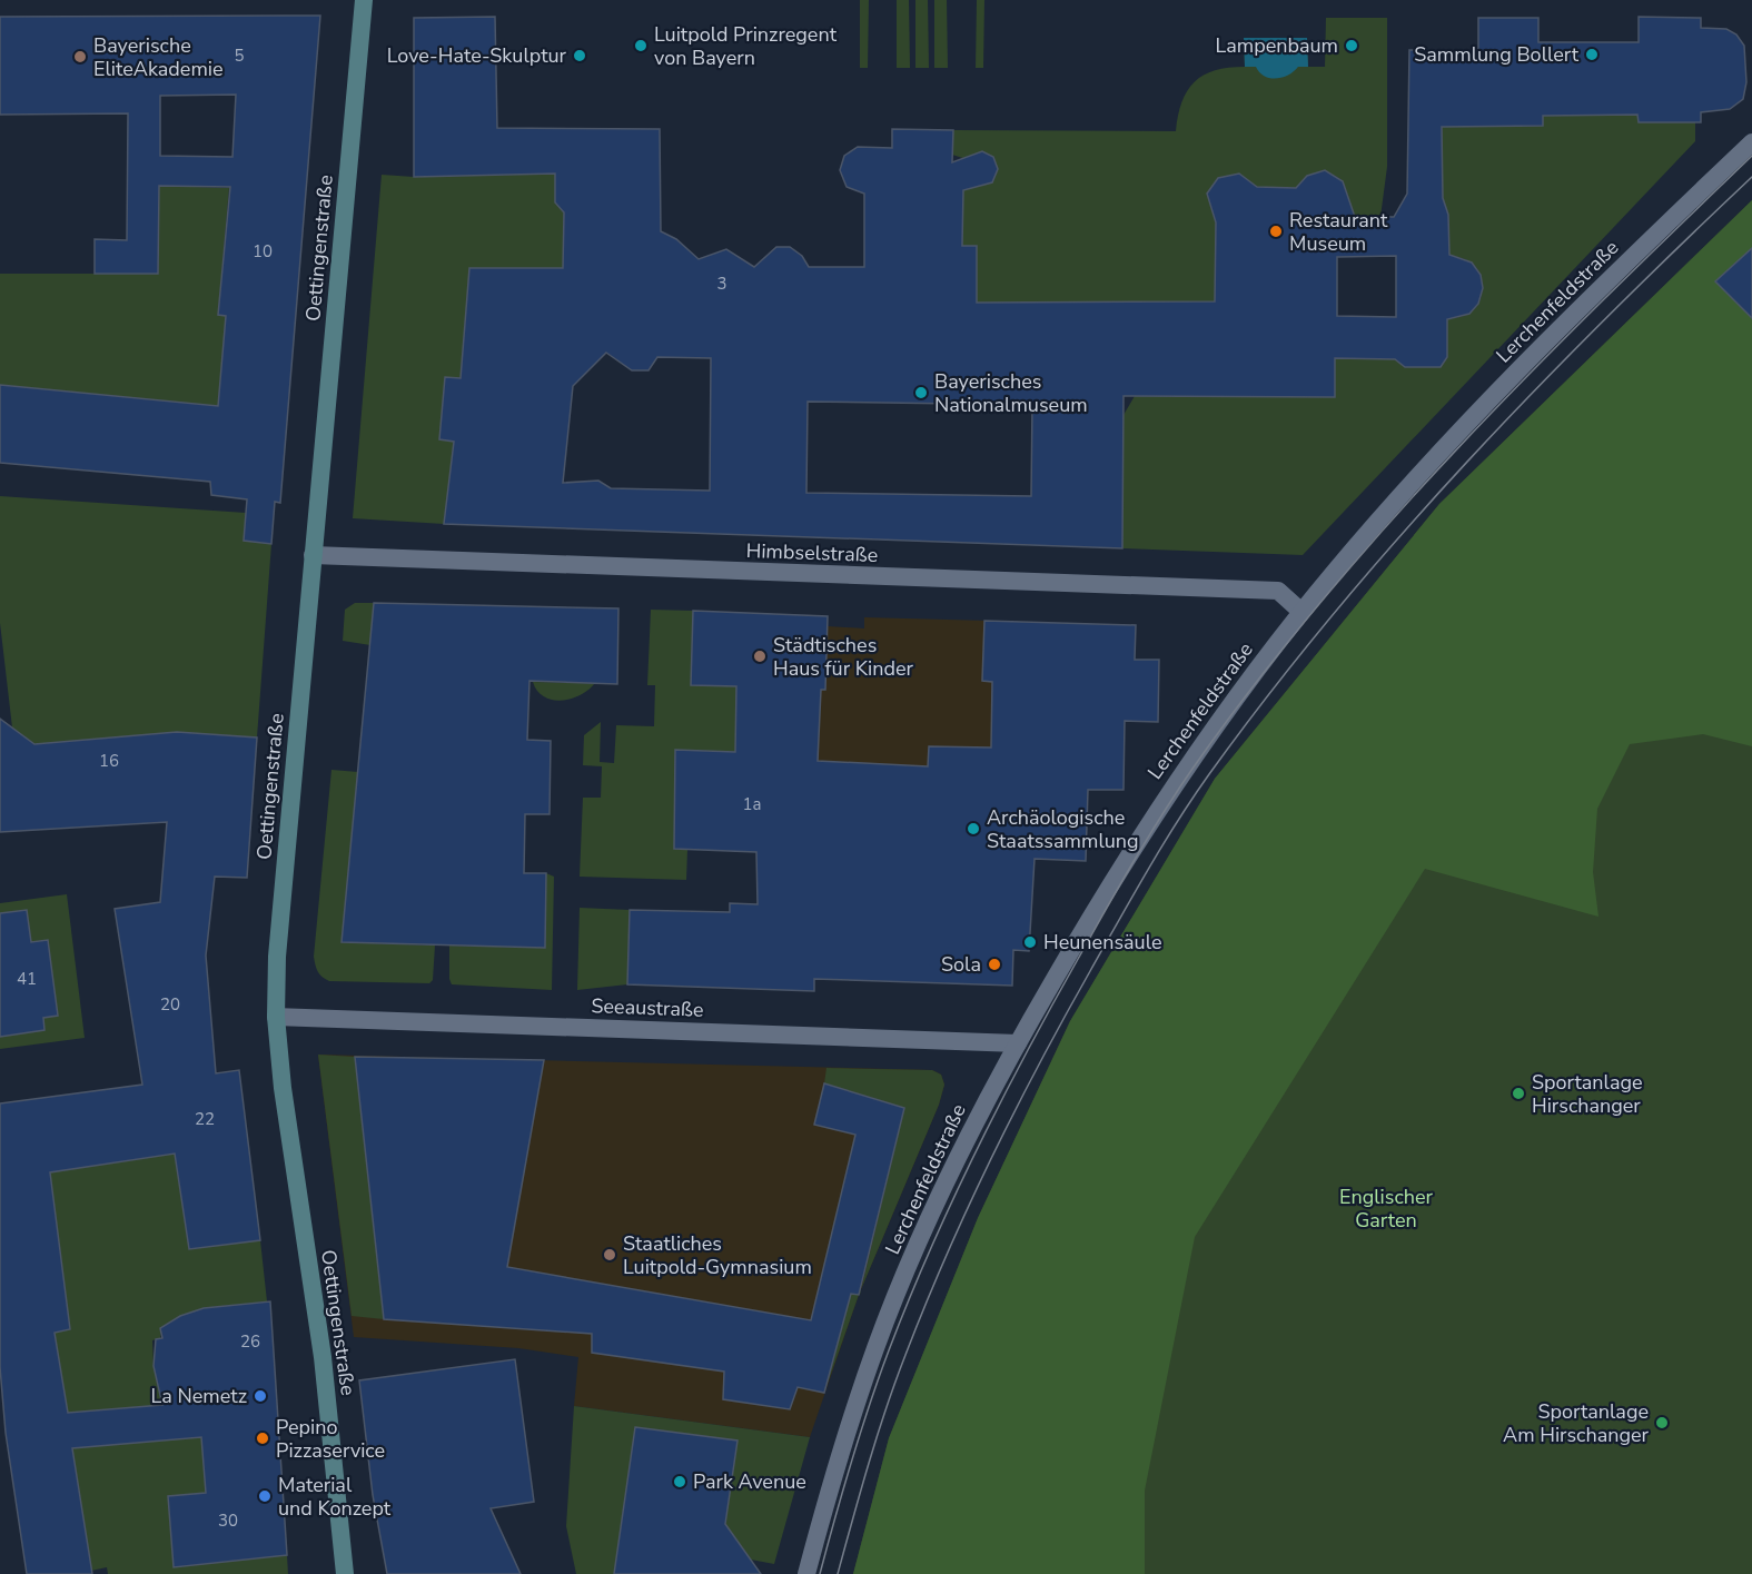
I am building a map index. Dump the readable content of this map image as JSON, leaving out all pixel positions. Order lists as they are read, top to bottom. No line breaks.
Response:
{"streets":{"main road":["Oettingenstraße"],"street":["Lerchenfeldstraße","Himbselstraße","Seeaustraße"]},"crossings":[["Oettingenstraße","Himbselstraße"],["Oettingenstraße","Seeaustraße"],["Lerchenfeldstraße","Himbselstraße"],["Lerchenfeldstraße","Seeaustraße"]],"parks":["Englischer Garten"],"places":["Luitpold Prinzregent von Bayern","Lampenbaum","Sammlung Bollert","Love-Hate-Skulptur","Bayerische EliteAkademie","Restaurant Museum","Bayerisches Nationalmuseum","Städtisches Haus für Kinder","Archäologische Staatssammlung","Heunensäule","Sola","Sportanlage Hirschanger","Staatliches Luitpold-Gymnasium","La Nemetz","Sportanlage Am Hirschanger","Pepino Pizzaservice","Park Avenue","Material und Konzept"],"house_numbers":["5","10","3","16","1a","41","20","22","26","30"]}
